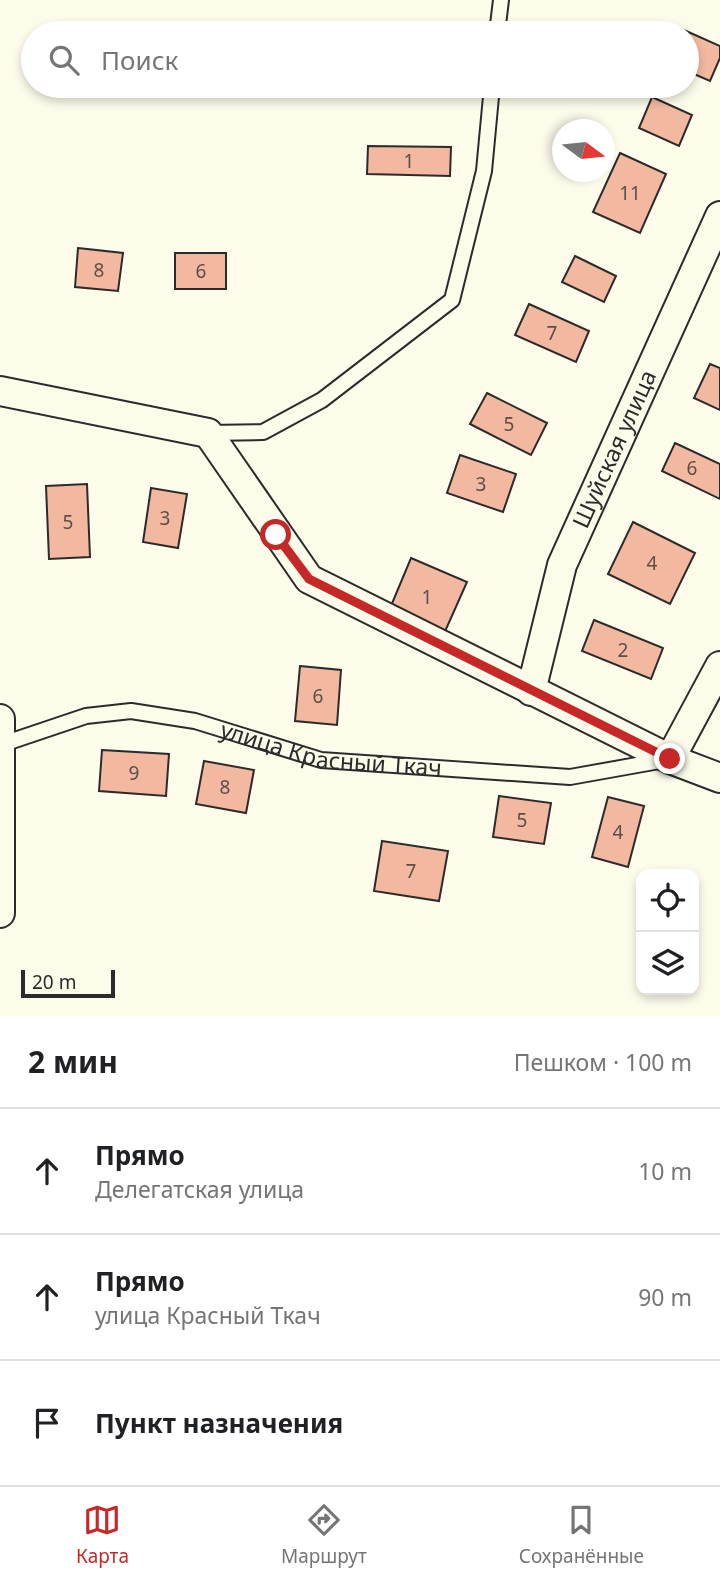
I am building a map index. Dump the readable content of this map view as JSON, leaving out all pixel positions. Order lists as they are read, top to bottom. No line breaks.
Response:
{"streets":{"street":["Шуйская улица","улица Красный Ткач"]},"crossings":[["Шуйская улица","улица Красный Ткач"]],"house_numbers":["1","11","8","6","7","5","6","3","3","5","4","1","2","6","9","8","5","4","7"],"scale_bar":"20 m","north":"right","page":{"search":"Поиск","scale":"20 m","heading":["2 мин","Пешком · 100 m"],"list":[["Прямо","Делегатская улица","10 m"],["Прямо","улица Красный Ткач","90 m"],"Пункт назначения"],"nav":["Карта","Маршрут","Сохранённые"]}}
